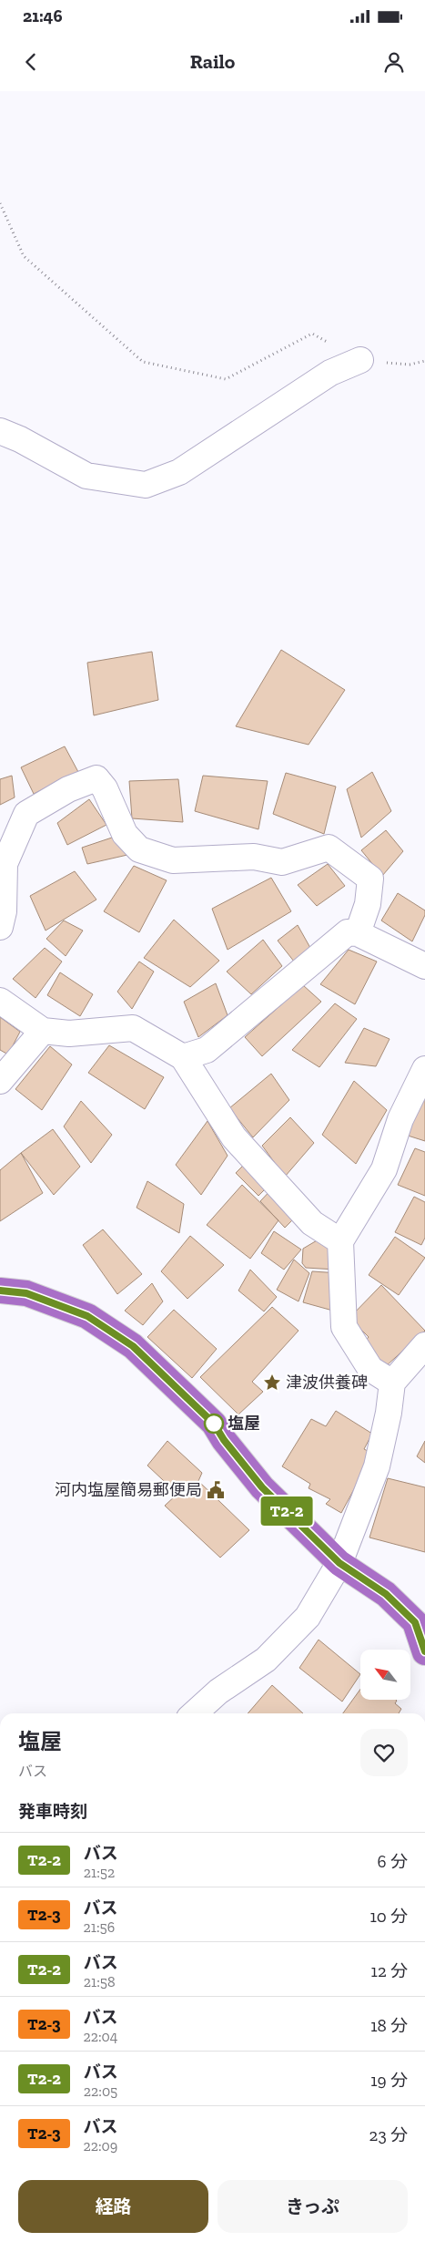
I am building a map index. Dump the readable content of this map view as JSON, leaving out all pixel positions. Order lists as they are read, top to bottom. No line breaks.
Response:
{"places":{"place":["津波供養碑"],"other":["塩屋"],"public building":["河内塩屋簡易郵便局"]},"lines":["bus line T2-2"],"north":"top left","page":{"status":"21:46","header":"Railo","on_map":"T2-2","heading":[["塩屋","バス"],"発車時刻"],"list":[{"mark":"T2-2","name":"バス","note":"21:52","value":"6 分"},{"mark":"T2-3","name":"バス","note":"21:56","value":"10 分"},{"mark":"T2-2","name":"バス","note":"21:58","value":"12 分"},{"mark":"T2-3","name":"バス","note":"22:04","value":"18 分"},{"mark":"T2-2","name":"バス","note":"22:05","value":"19 分"},{"mark":"T2-3","name":"バス","note":"22:09","value":"23 分"}],"buttons":["経路","きっぷ"]}}
